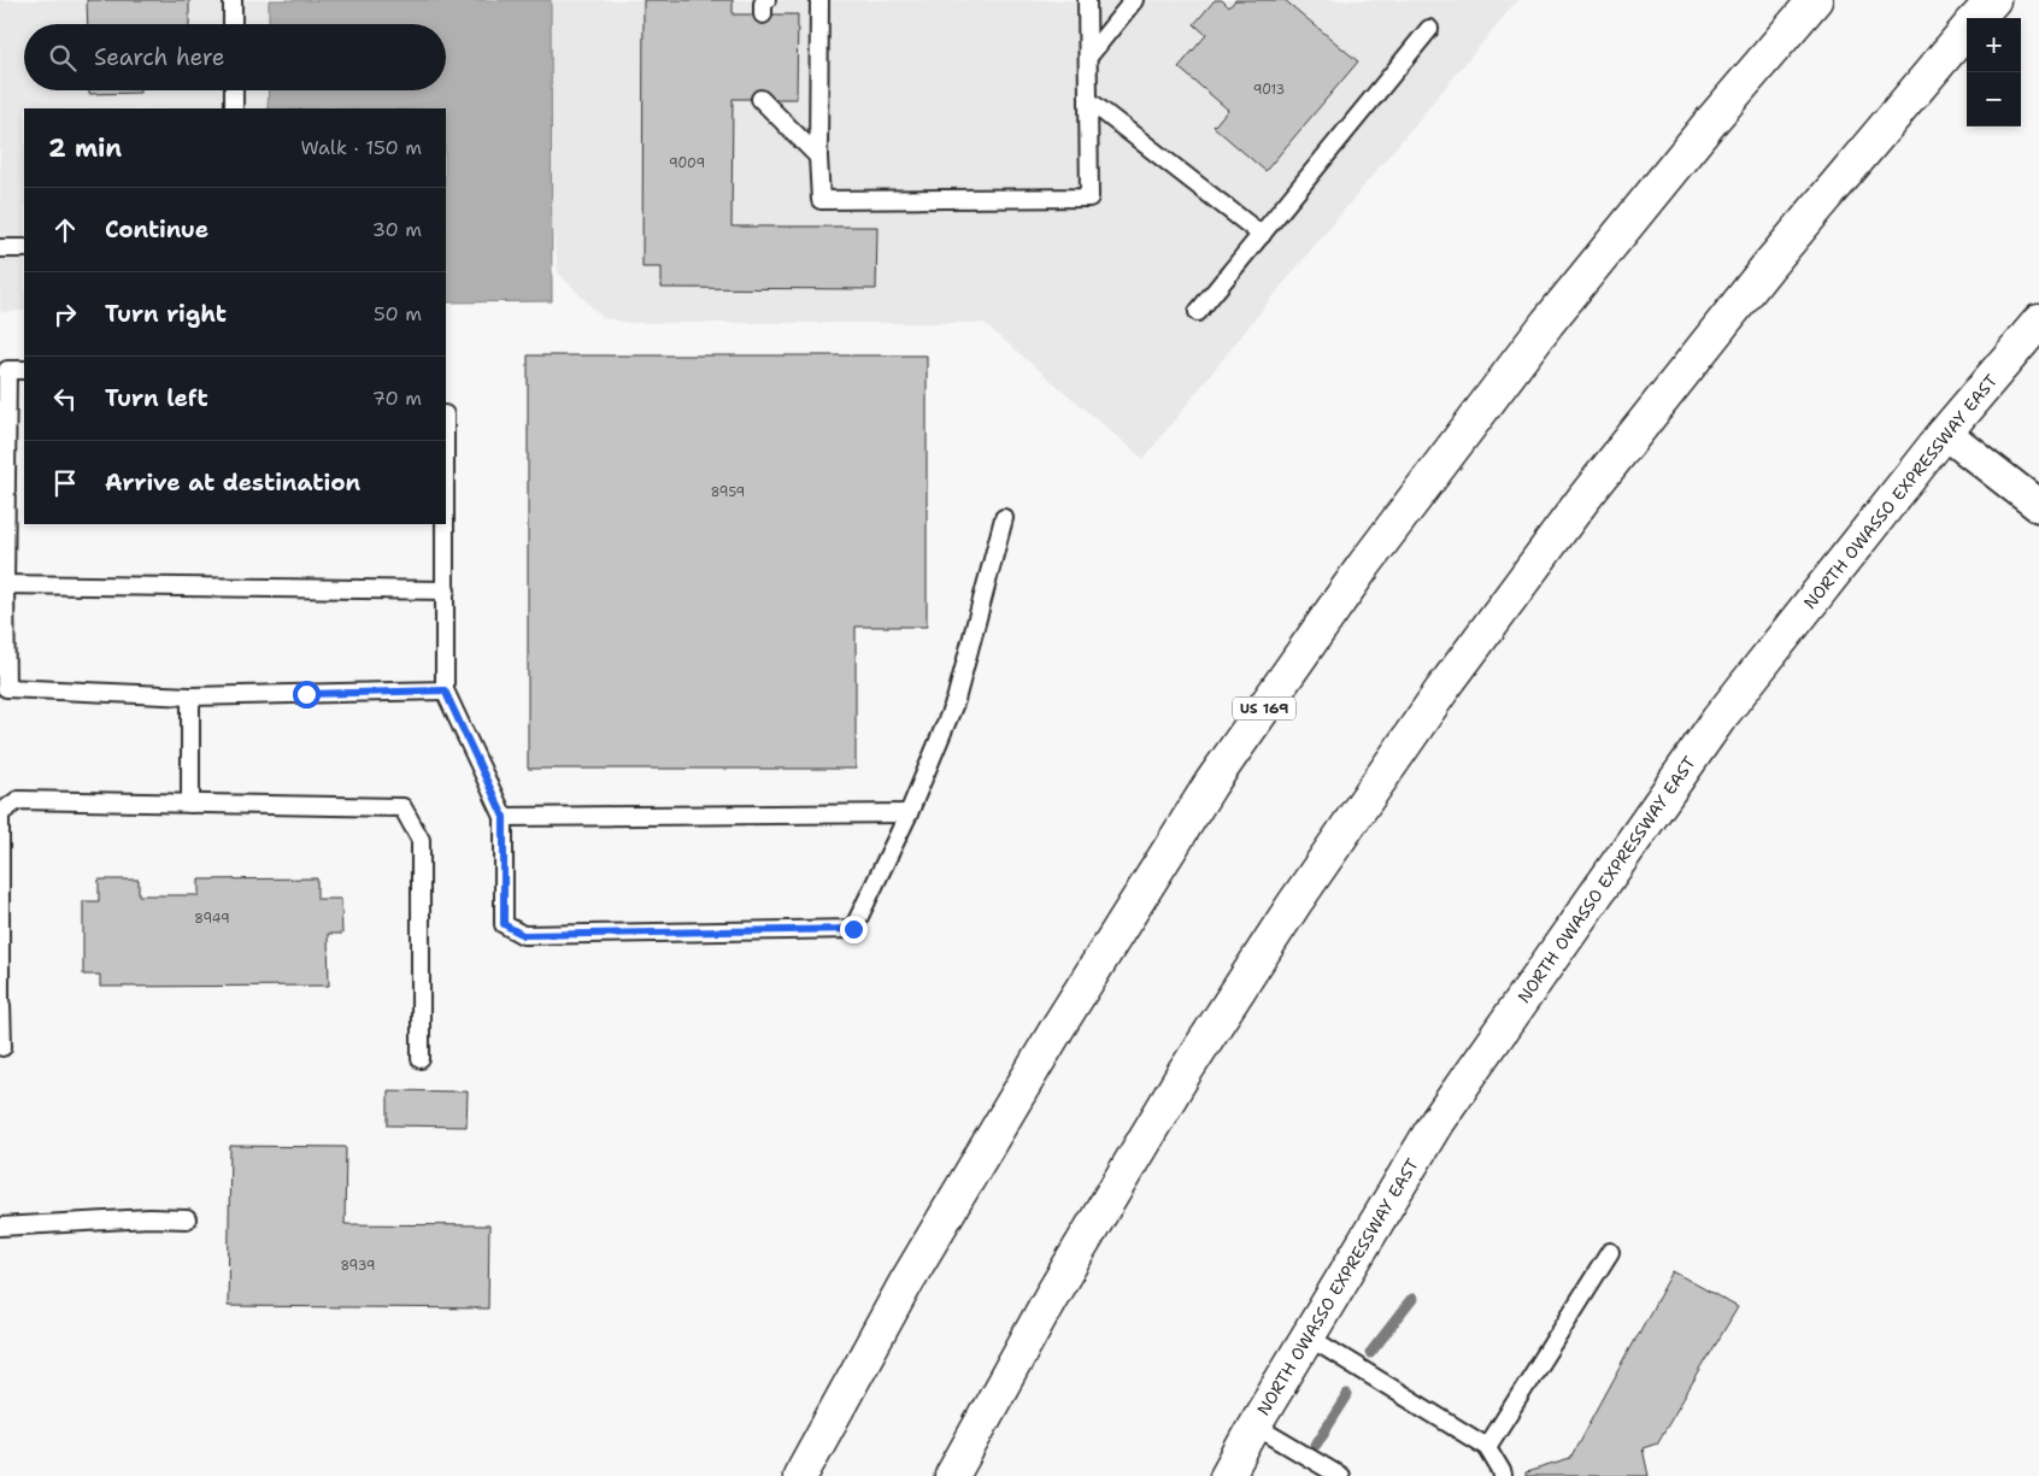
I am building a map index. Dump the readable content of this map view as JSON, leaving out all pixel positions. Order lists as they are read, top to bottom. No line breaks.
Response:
{"streets":{"main road":["NORTH OWASSO EXPRESSWAY EAST","US 169"]},"house_numbers":["9013","9009","8959","8949","8939"],"page":{"map_buttons":["+","−"],"search":"Search here","heading":["2 min","Walk · 150 m"],"list":[["Continue","30 m"],["Turn right","50 m"],["Turn left","70 m"],"Arrive at destination"]}}
